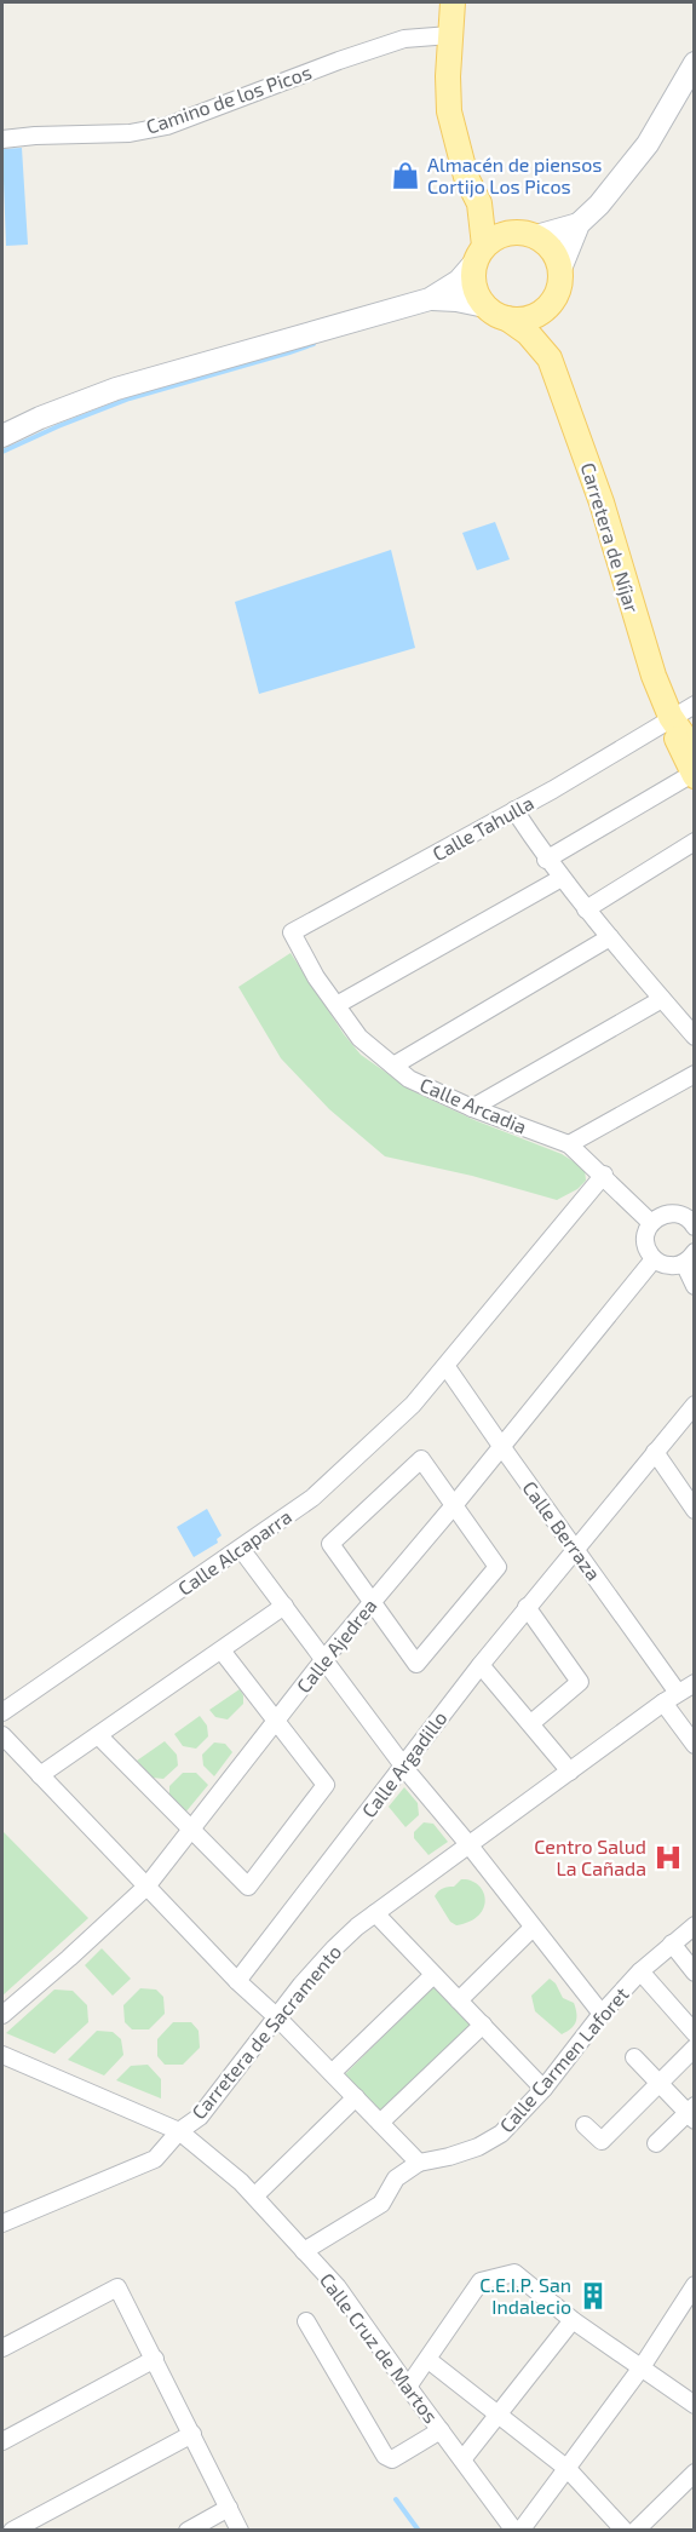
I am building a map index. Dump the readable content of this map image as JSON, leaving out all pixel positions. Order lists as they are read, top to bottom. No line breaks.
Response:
{"streets":{"main road":["Carretera de Níjar"],"street":["Camino de los Picos","Calle Tahulla","Calle Arcadia","Calle Berraza","Calle Alcaparra","Calle Ajedrea","Calle Argadillo","Carretera de Sacramento","Calle Carmen Laforet","Calle Cruz de Martos"]},"crossings":[["Carretera de Níjar","Calle Tahulla"],["Calle Tahulla","Calle Arcadia"],["Calle Arcadia","Calle Alcaparra"],["Calle Berraza","Calle Alcaparra"],["Calle Berraza","Calle Ajedrea"],["Calle Berraza","Calle Argadillo"],["Calle Berraza","Carretera de Sacramento"],["Carretera de Sacramento","Calle Cruz de Martos"],["Calle Carmen Laforet","Calle Cruz de Martos"]],"places":{"shop":["Almacén de piensos Cortijo Los Picos"],"hospital":["Centro Salud La Cañada"],"building":["C.E.I.P. San Indalecio"]}}
